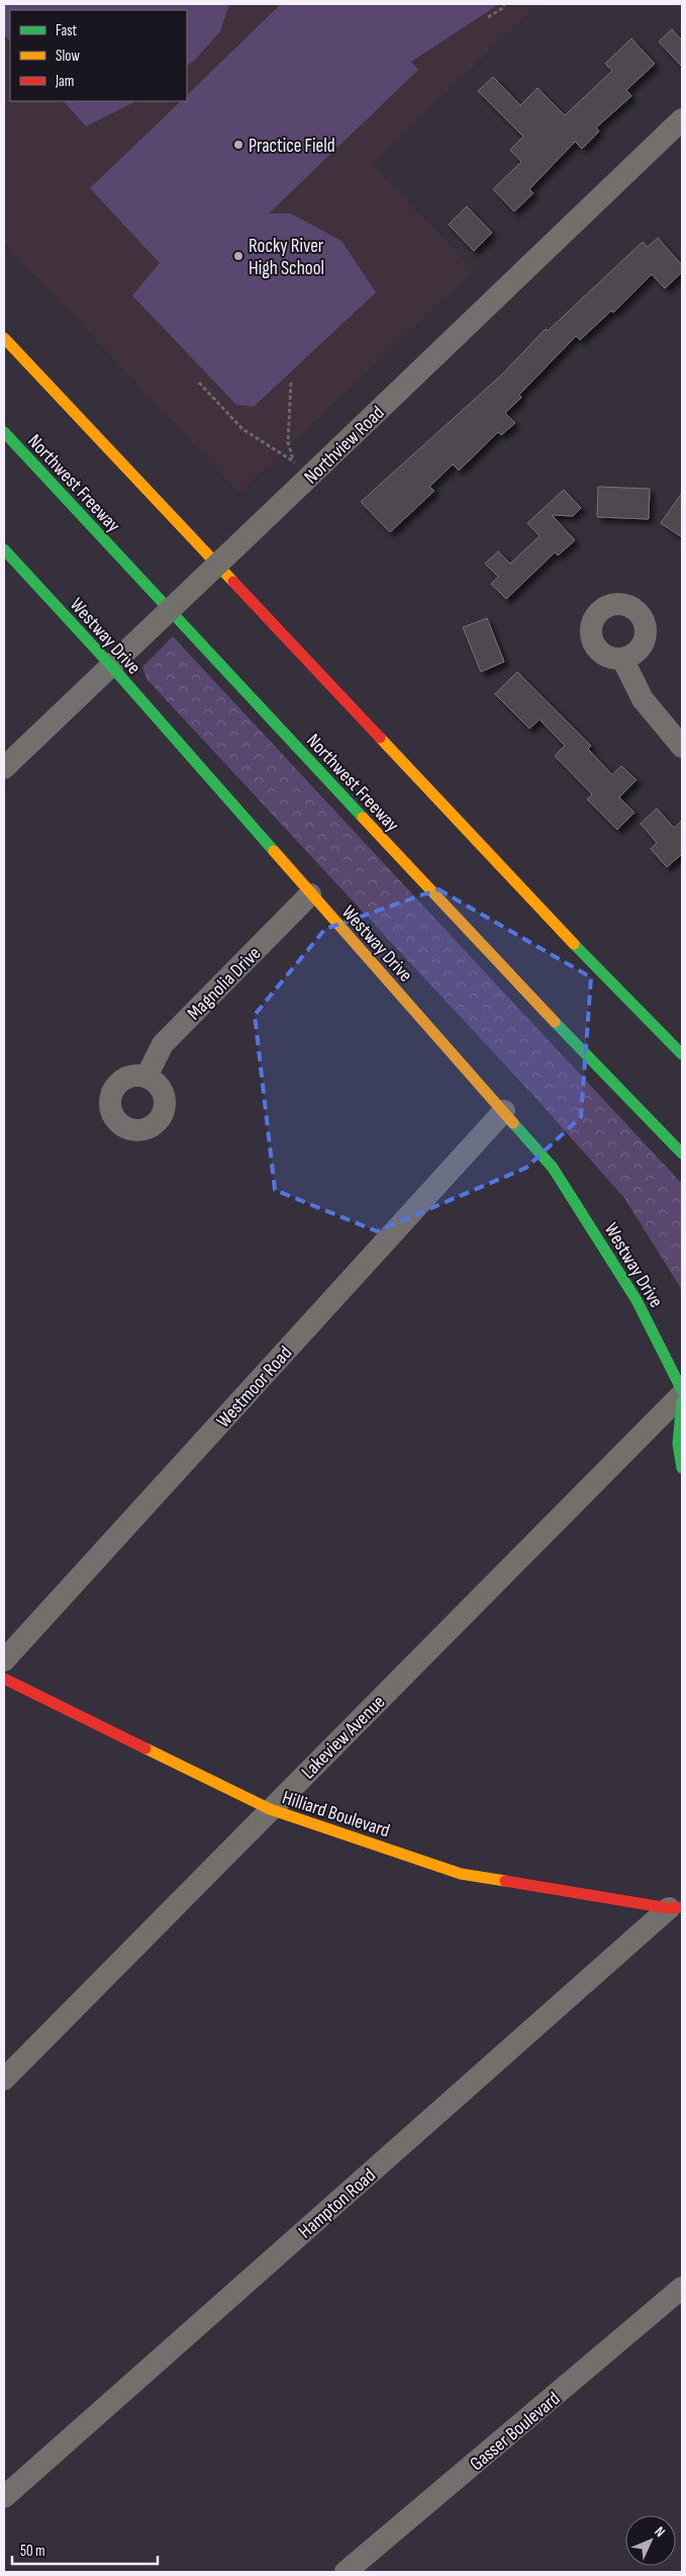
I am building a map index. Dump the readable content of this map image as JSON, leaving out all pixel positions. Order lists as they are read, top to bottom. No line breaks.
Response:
{"streets":{"main road":["Northwest Freeway","Westway Drive","Hilliard Boulevard"],"street":["Northview Road","Magnolia Drive","Westmoor Road","Lakeview Avenue","Hampton Road","Gasser Boulevard"]},"crossings":[["Northview Road","Westway Drive"],["Westway Drive","Magnolia Drive"],["Westway Drive","Westmoor Road"],["Westway Drive","Lakeview Avenue"],["Lakeview Avenue","Hilliard Boulevard"],["Hilliard Boulevard","Hampton Road"]],"places":["Practice Field","Rocky River High School"],"legend":["Fast","Slow","Jam"],"scale_bar":"50 m","north":"top right"}
